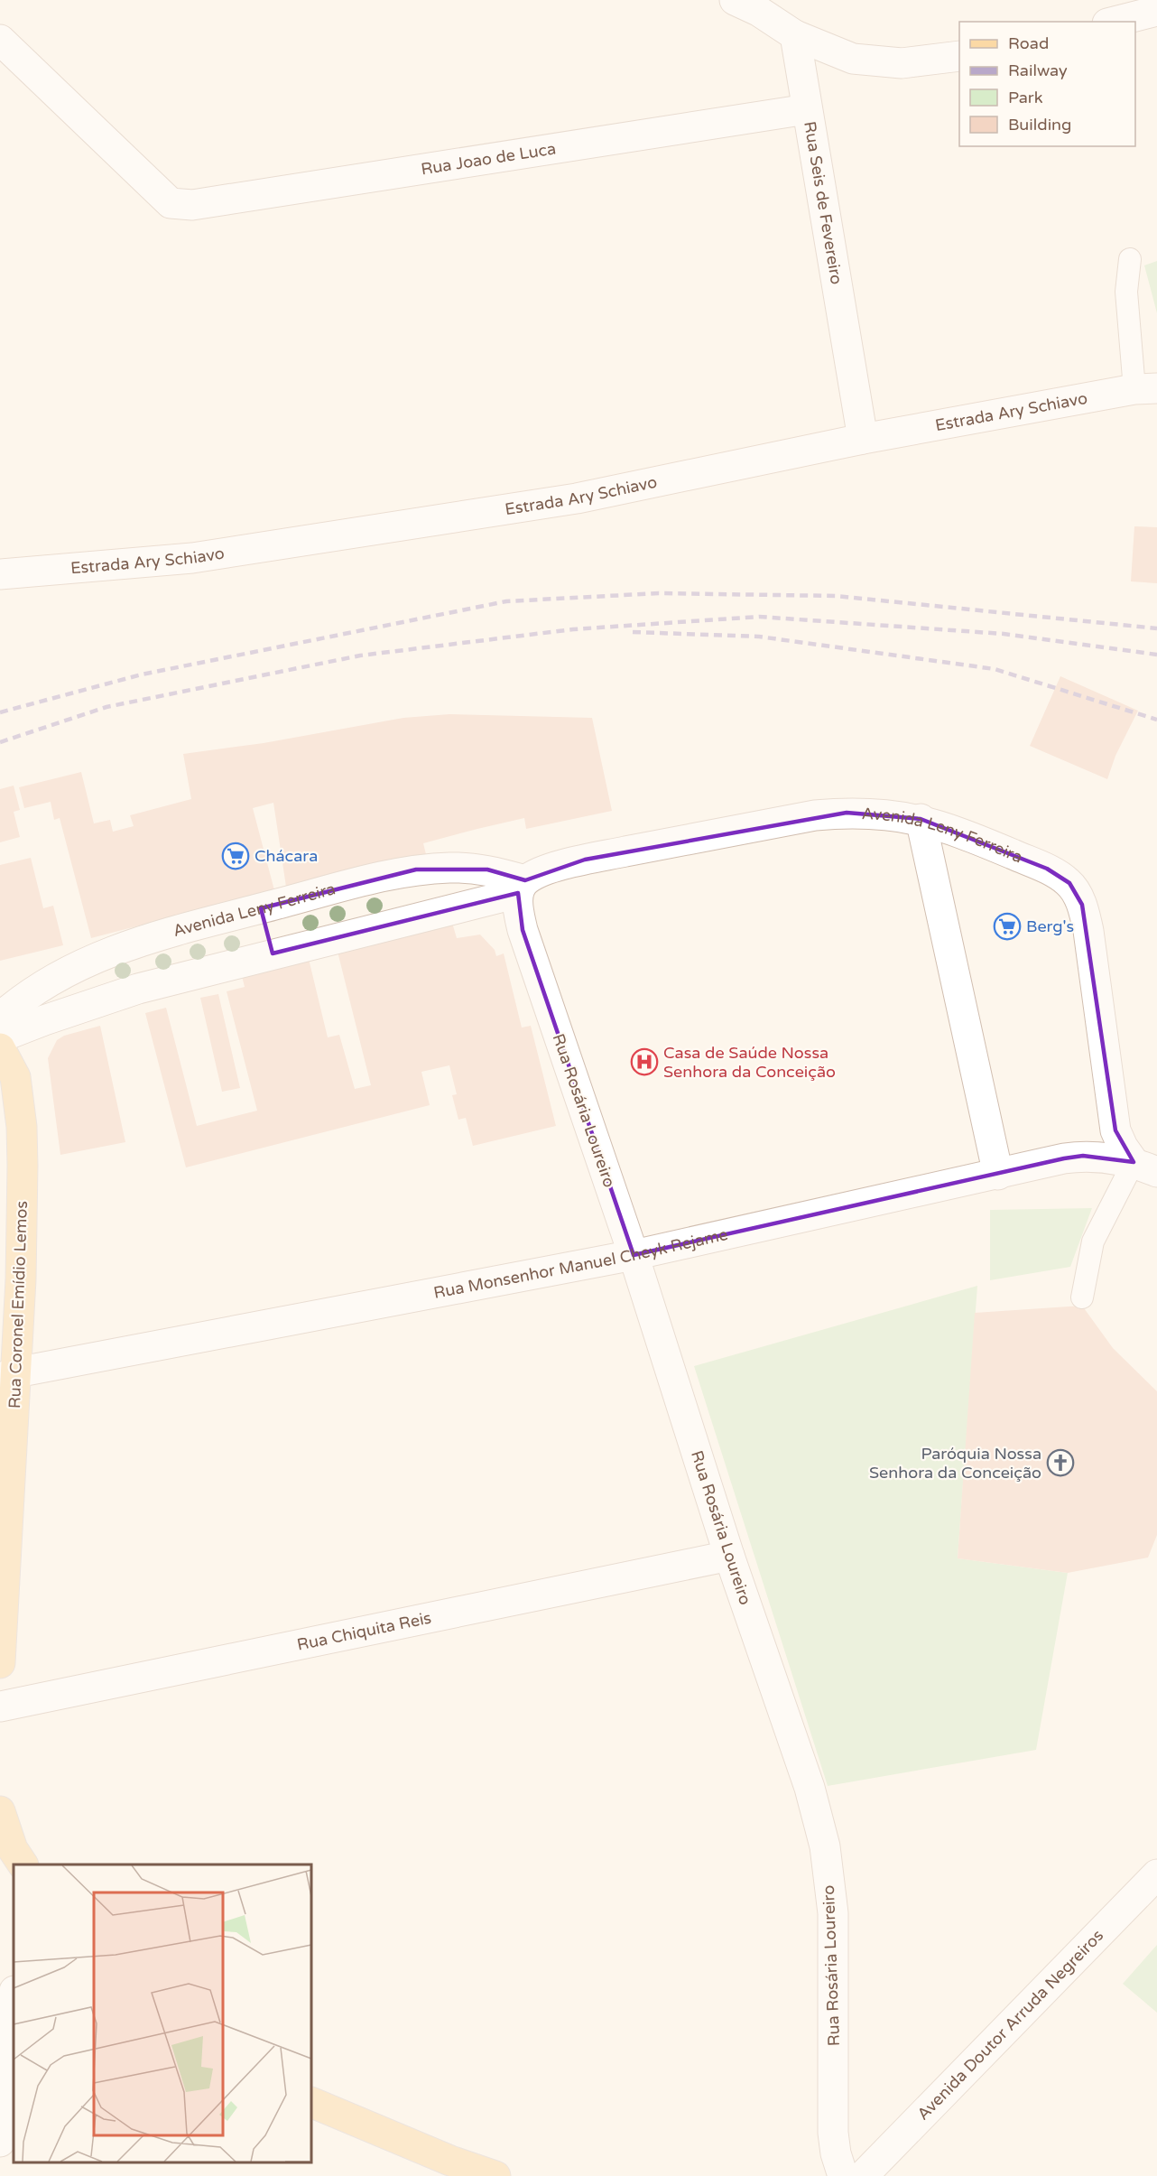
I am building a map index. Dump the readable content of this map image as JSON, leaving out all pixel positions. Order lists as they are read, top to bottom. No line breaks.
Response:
{"streets":{"main road":["Rua Coronel Emídio Lemos"],"street":["Rua Joao de Luca","Rua Seis de Fevereiro","Estrada Ary Schiavo","Avenida Leny Ferreira","Rua Rosária Loureiro","Rua Monsenhor Manuel Cheyk Rejame","Rua Chiquita Reis","Avenida Doutor Arruda Negreiros"]},"crossings":[["Rua Joao de Luca","Rua Seis de Fevereiro"],["Rua Seis de Fevereiro","Estrada Ary Schiavo"],["Avenida Leny Ferreira","Rua Rosária Loureiro"],["Avenida Leny Ferreira","Rua Monsenhor Manuel Cheyk Rejame"],["Rua Rosária Loureiro","Rua Monsenhor Manuel Cheyk Rejame"],["Rua Rosária Loureiro","Rua Chiquita Reis"],["Rua Monsenhor Manuel Cheyk Rejame","Rua Coronel Emídio Lemos"]],"places":{"supermarket":["Chácara","Berg's"],"hospital":["Casa de Saúde Nossa Senhora da Conceição"],"church":["Paróquia Nossa Senhora da Conceição"]},"legend":["Road","Railway","Park","Building"]}
